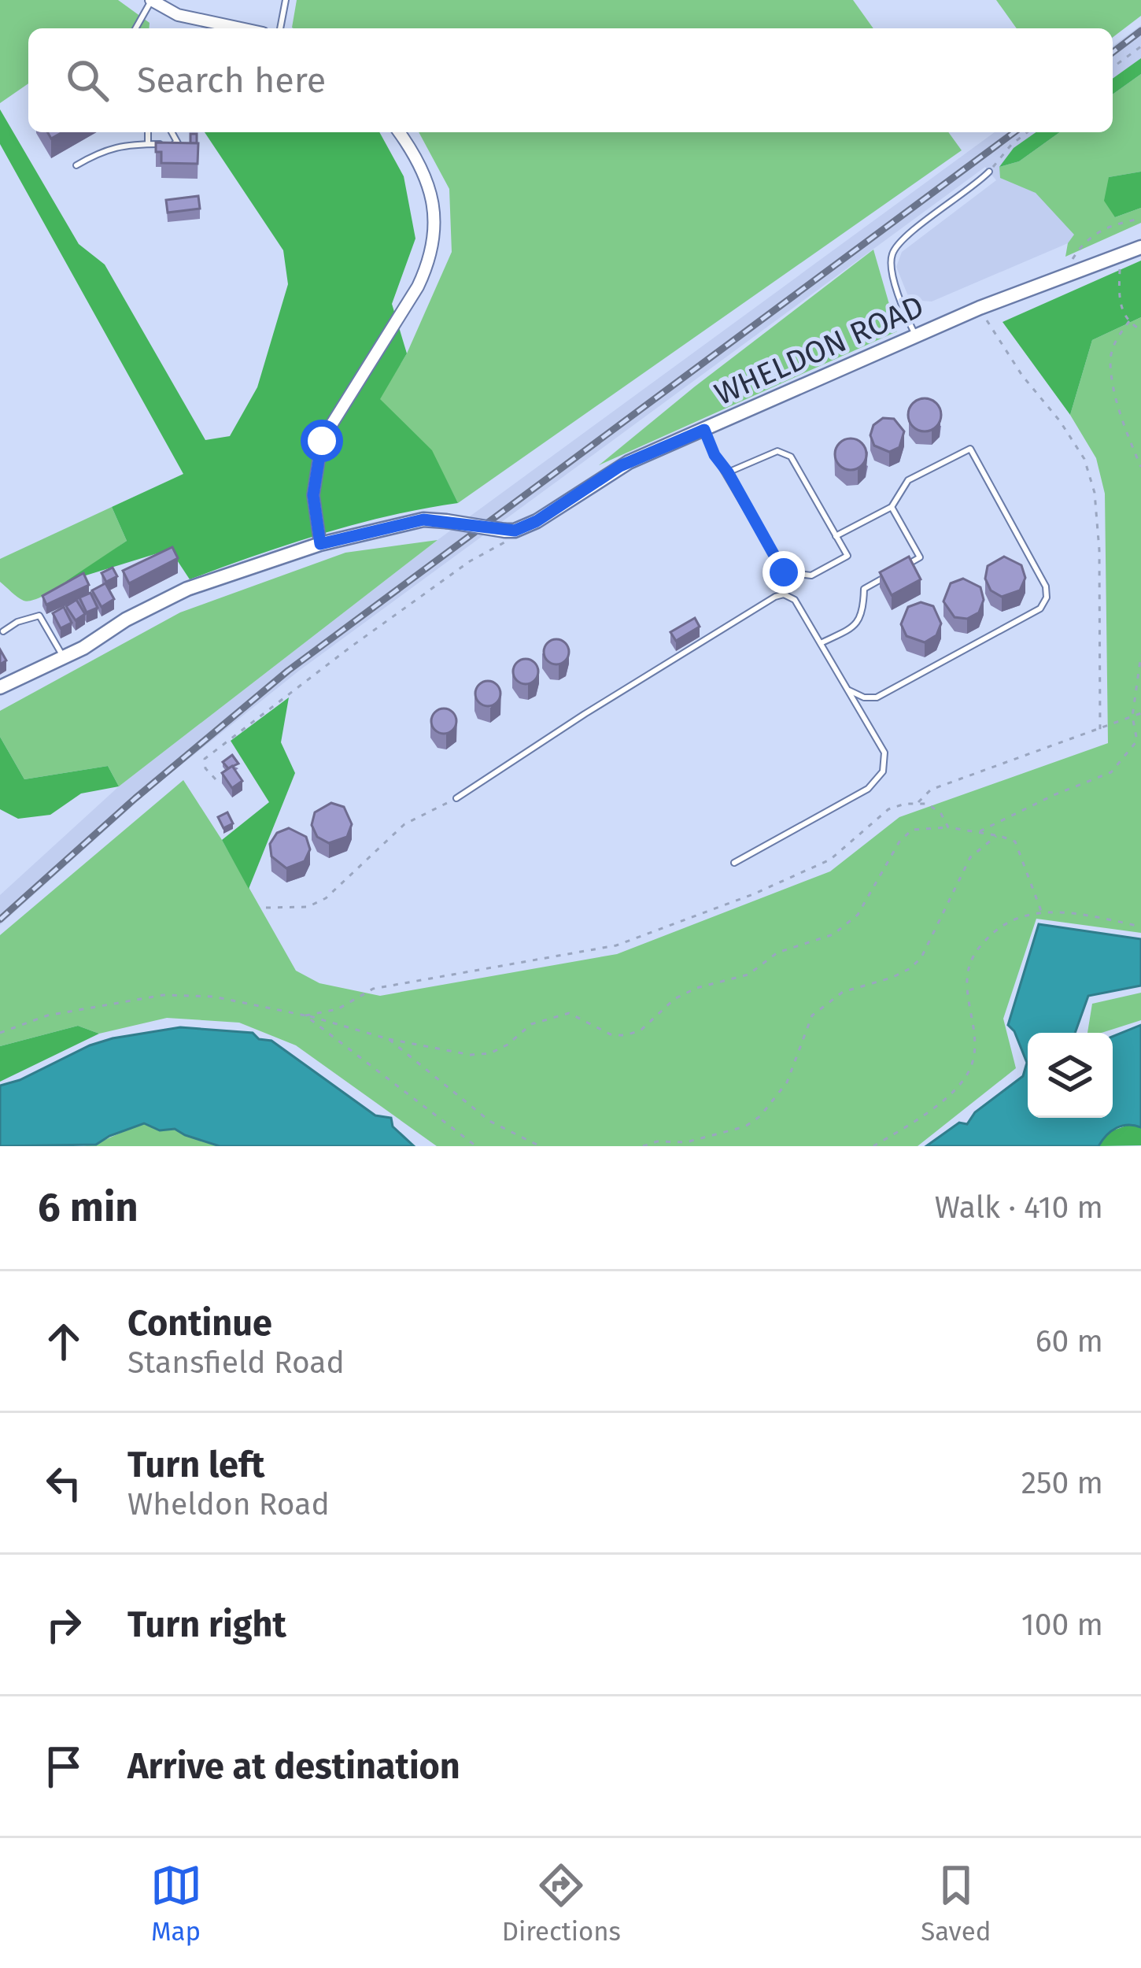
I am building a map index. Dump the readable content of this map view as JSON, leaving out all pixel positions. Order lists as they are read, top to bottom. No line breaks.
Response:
{"streets":{"street":["WHELDON ROAD"]},"page":{"search":"Search here","heading":["6 min","Walk · 410 m"],"list":[["Continue","Stansfield Road","60 m"],["Turn left","Wheldon Road","250 m"],["Turn right","100 m"],"Arrive at destination"],"nav":["Map","Directions","Saved"]}}
